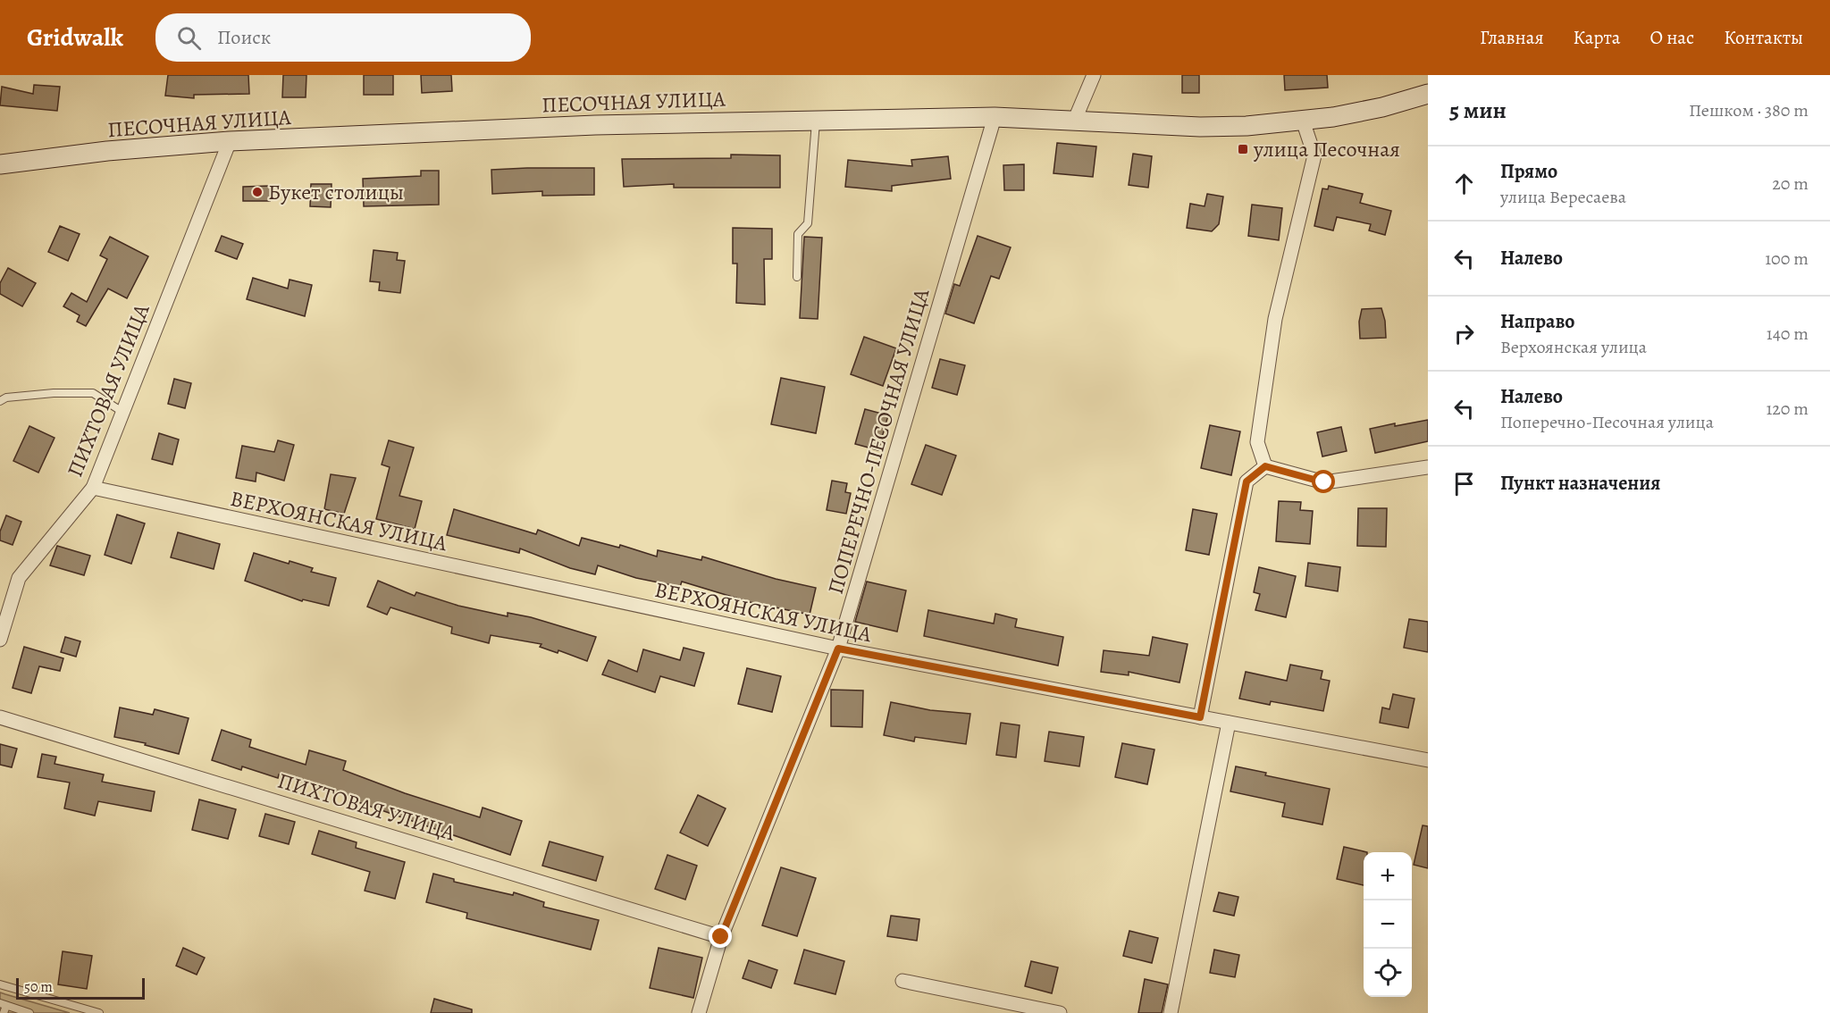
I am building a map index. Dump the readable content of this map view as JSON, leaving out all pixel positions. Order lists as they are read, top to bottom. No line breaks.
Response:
{"streets":{"main road":["ПЕСОЧНАЯ УЛИЦА"],"street":["ПИХТОВАЯ УЛИЦА","ПОПЕРЕЧНО-ПЕСОЧНАЯ УЛИЦА","ВЕРХОЯНСКАЯ УЛИЦА"]},"crossings":[["ПЕСОЧНАЯ УЛИЦА","ПИХТОВАЯ УЛИЦА"],["ПЕСОЧНАЯ УЛИЦА","ПОПЕРЕЧНО-ПЕСОЧНАЯ УЛИЦА"],["ПИХТОВАЯ УЛИЦА","ПОПЕРЕЧНО-ПЕСОЧНАЯ УЛИЦА"],["ПИХТОВАЯ УЛИЦА","ВЕРХОЯНСКАЯ УЛИЦА"],["ПОПЕРЕЧНО-ПЕСОЧНАЯ УЛИЦА","ВЕРХОЯНСКАЯ УЛИЦА"]],"places":{"transit":["улица Песочная"],"other":["Букет столицы"]},"scale_bar":"50 m","page":{"header":"Gridwalk","search":"Поиск","nav":["Главная","Карта","О нас","Контакты"],"heading":["5 мин","Пешком · 380 m"],"list":[["Прямо","улица Вересаева","20 m"],["Налево","100 m"],["Направо","Верхоянская улица","140 m"],["Налево","Поперечно-Песочная улица","120 m"],"Пункт назначения"],"map_buttons":["+","−"],"scale":"50 m"}}
